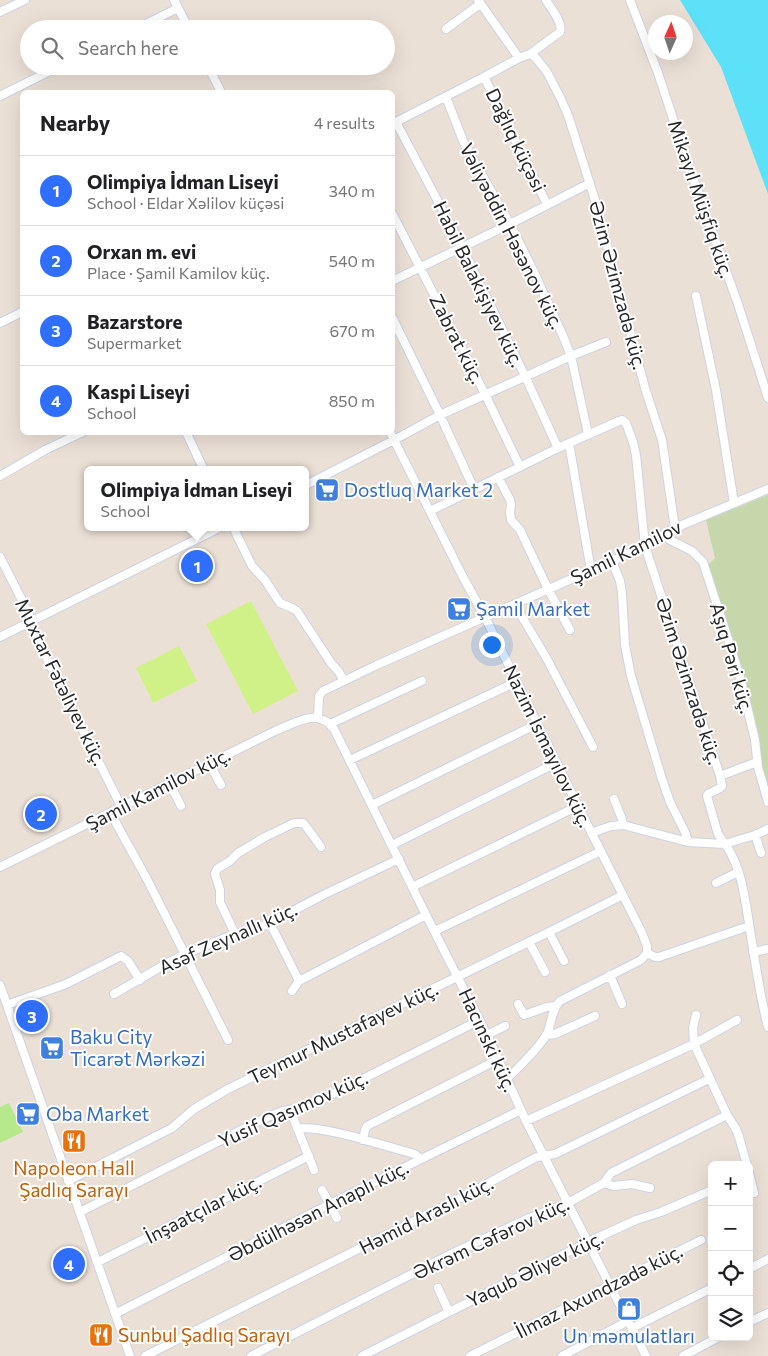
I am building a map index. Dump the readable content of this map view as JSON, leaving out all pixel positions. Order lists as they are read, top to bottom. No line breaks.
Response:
{"streets":{"street":["Dağlıq küçəsi","Mikayıl Müşfiq küç.","Vəliyəddin Həsənov küç.","Habil Balakişiyev küç.","Əzim Əzimzadə küç.","Zabrat küç.","Şamil Kamilov","Aşıq Pəri küç.","Muxtar Fətəliyev küç.","Nazim İsmayılov küç.","Şamil Kamilov küç.","Asəf Zeynallı küç.","Teymur Mustafayev küç.","Hacınski küç.","Yusif Qasımov küç.","İnşaatçılar küç.","Əbdülhəsən Anaplı küç.","Həmid Araslı küç.","Əkrəm Cəfərov küç.","Yaqub Əliyev küç.","İlmaz Axundzadə küç."]},"crossings":[["Vəliyəddin Həsənov küç.","Əzim Əzimzadə küç."],["Əzim Əzimzadə küç.","Şamil Kamilov"],["Şamil Kamilov","Aşıq Pəri küç."],["Şamil Kamilov","Nazim İsmayılov küç."],["Muxtar Fətəliyev küç.","Şamil Kamilov küç."],["Nazim İsmayılov küç.","Teymur Mustafayev küç."],["Asəf Zeynallı küç.","Hacınski küç."],["Teymur Mustafayev küç.","Hacınski küç."],["Hacınski küç.","Yusif Qasımov küç."],["Hacınski küç.","Əbdülhəsən Anaplı küç."],["Hacınski küç.","Həmid Araslı küç."],["Hacınski küç.","Əkrəm Cəfərov küç."],["Hacınski küç.","Yaqub Əliyev küç."],["Hacınski küç.","İlmaz Axundzadə küç."]],"places":{"supermarket":["Dostluq Market 2","Şamil Market","Baku City Ticarət Mərkəzi","Oba Market"],"restaurant":["Napoleon Hall Şadlıq Sarayı","Sunbul Şadlıq Sarayı"],"shop":["Un məmulatları"]},"north":"top","page":{"search":"Search here","heading":["Nearby","4 results"],"list":[{"mark":"1","name":"Olimpiya İdman Liseyi","note":"School · Eldar Xəlilov küçəsi","value":"340 m"},{"mark":"2","name":"Orxan m. evi","note":"Place · Şamil Kamilov küç.","value":"540 m"},{"mark":"3","name":"Bazarstore","note":"Supermarket","value":"670 m"},{"mark":"4","name":"Kaspi Liseyi","note":"School","value":"850 m"}],"popup":["Olimpiya İdman Liseyi","School"],"pins":["1","2","3","4"],"map_buttons":["+","−"]}}
